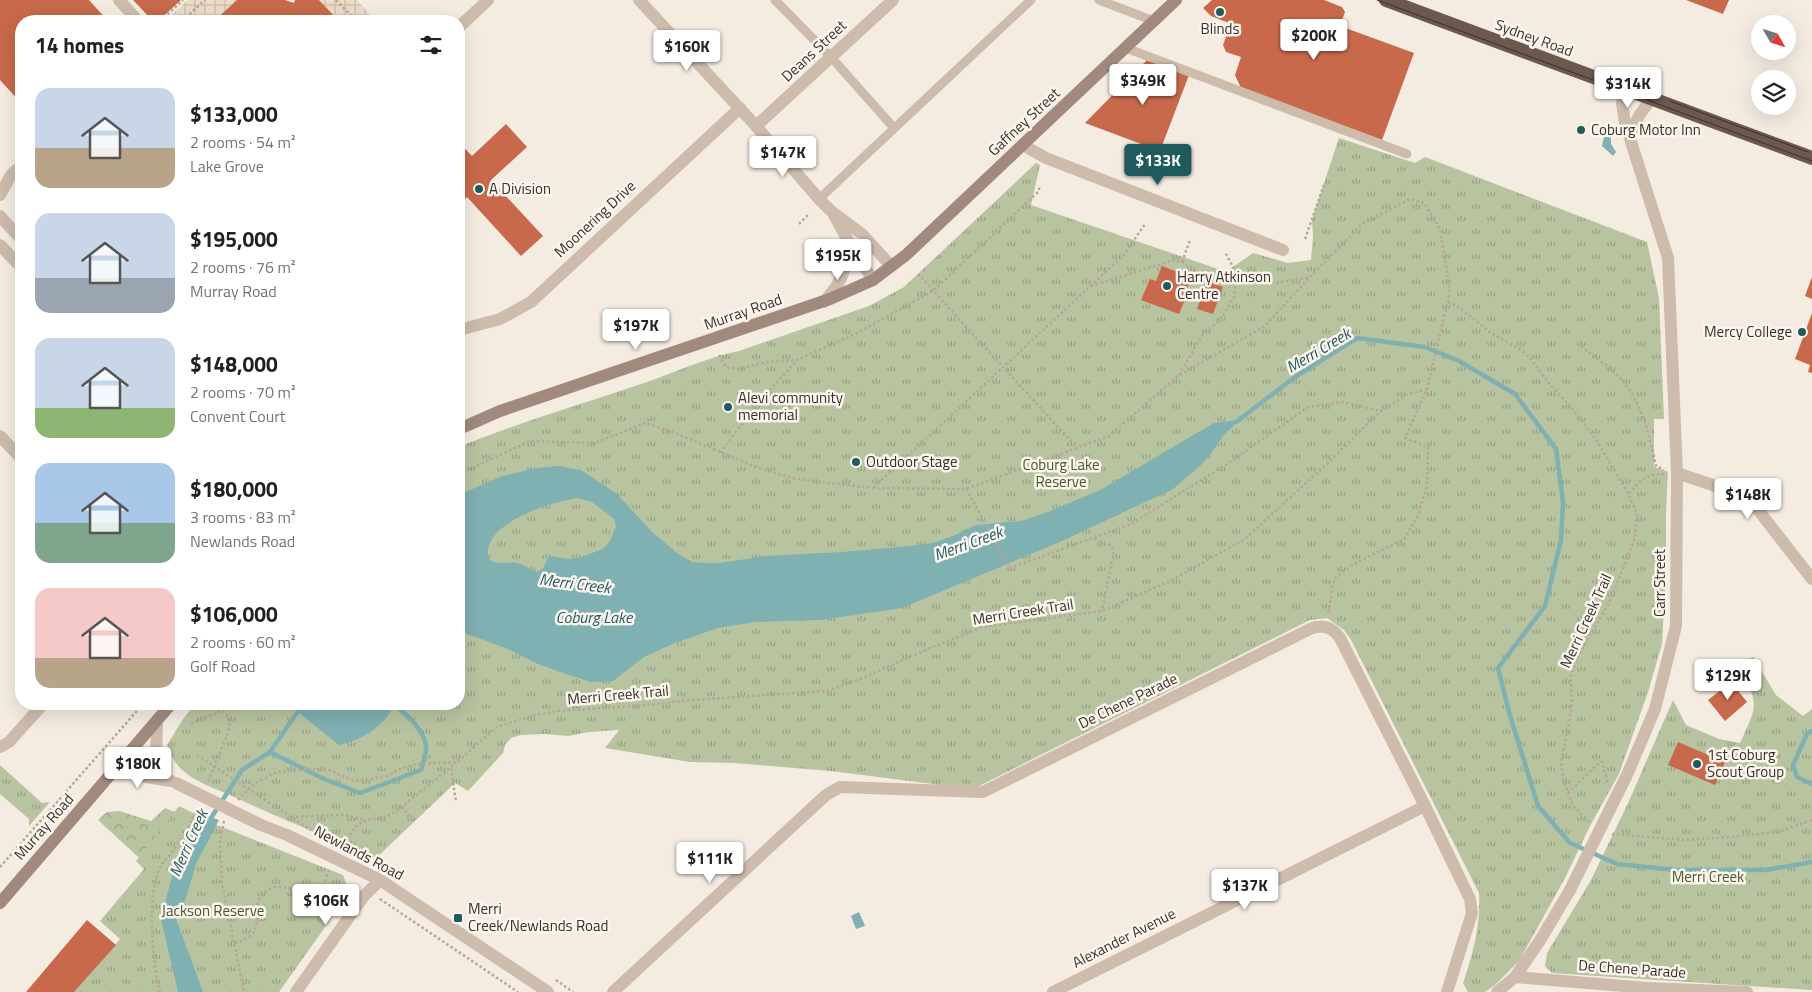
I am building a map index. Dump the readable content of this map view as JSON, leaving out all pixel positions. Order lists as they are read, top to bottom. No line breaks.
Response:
{"streets":{"highway":["Sydney Road"],"main road":["Gaffney Street","Murray Road"],"street":["Deans Street","Moonering Drive","Carr Street","De Chene Parade","Newlands Road","Alexander Avenue"],"path":["Merri Creek Trail"]},"crossings":[["Sydney Road","Carr Street"],["Gaffney Street","Murray Road"],["Murray Road","Newlands Road"],["Carr Street","De Chene Parade"]],"water":["Merri Creek","Coburg Lake"],"parks":["Coburg Lake Reserve","Merri Creek","Jackson Reserve"],"places":{"other":["Blinds","Coburg Motor Inn","A Division","Harry Atkinson Centre","Mercy College","Alevi community memorial","Outdoor Stage","1st Coburg Scout Group"],"transit":["Merri Creek/Newlands Road"]},"north":"bottom right","page":{"heading":"14 homes","price":["$200K","$160K","$349K","$314K","$147K","$133K","$195K","$197K","$148K","$129K","$180K","$111K","$137K","$106K"],"list":[{"name":"$133,000","note":"2 rooms · 54 m² · Lake Grove"},{"name":"$195,000","note":"2 rooms · 76 m² · Murray Road"},{"name":"$148,000","note":"2 rooms · 70 m² · Convent Court"},{"name":"$180,000","note":"3 rooms · 83 m² · Newlands Road"},{"name":"$106,000","note":"2 rooms · 60 m² · Golf Road"}]}}
